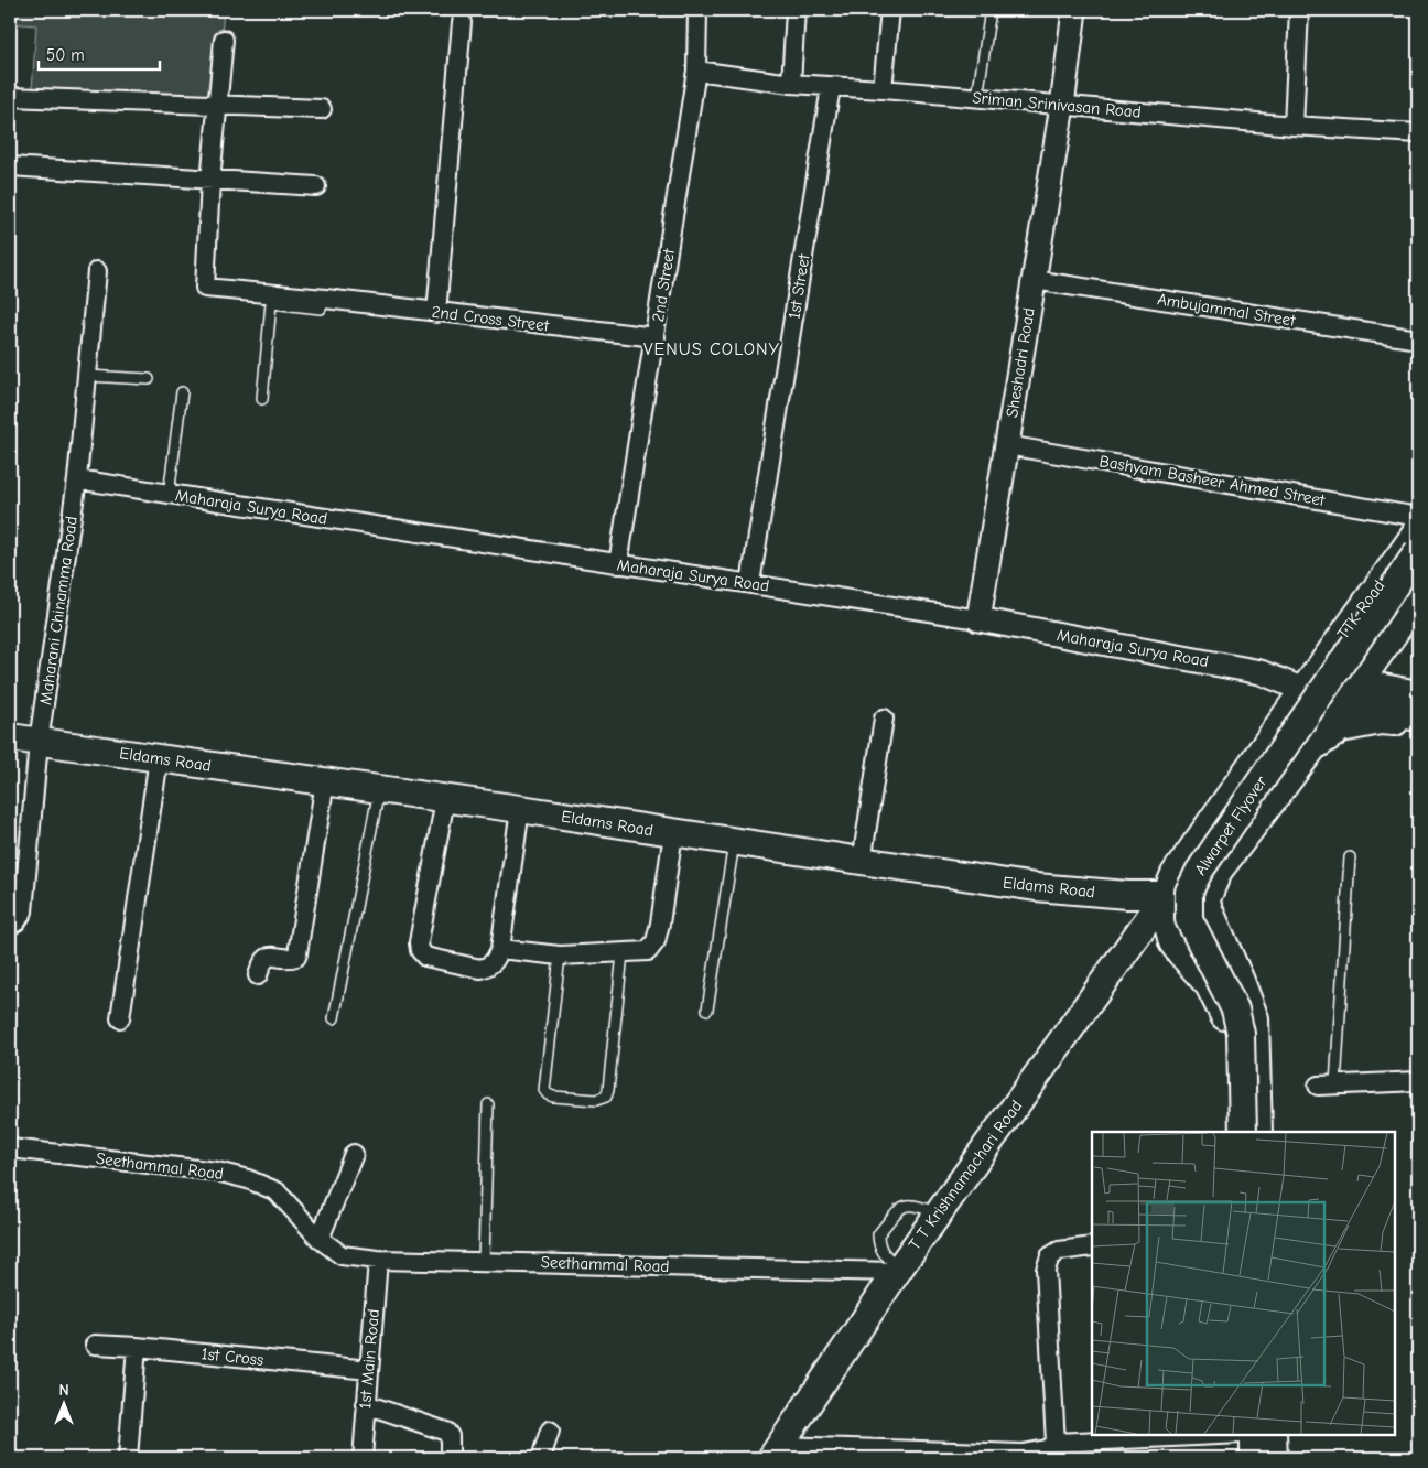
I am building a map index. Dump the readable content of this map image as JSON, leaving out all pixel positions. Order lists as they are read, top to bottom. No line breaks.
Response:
{"streets":{"main road":["TTK Road","Eldams Road","Alwarpet Flyover","T T Krishnamachari Road"],"street":["Sriman Srinivasan Road","2nd Street","1st Street","Ambujammal Street","2nd Cross Street","Sheshadri Road","Bashyam Basheer Ahmed Street","Maharaja Surya Road","Maharani Chinamma Road","Seethammal Road","1st Cross","1st Main Road"]},"crossings":[["Sriman Srinivasan Road","2nd Street"],["Sriman Srinivasan Road","1st Street"],["Sriman Srinivasan Road","Sheshadri Road"],["2nd Street","2nd Cross Street"],["2nd Street","Maharaja Surya Road"],["1st Street","Maharaja Surya Road"],["Ambujammal Street","Sheshadri Road"],["Sheshadri Road","Bashyam Basheer Ahmed Street"],["Sheshadri Road","Maharaja Surya Road"],["Maharaja Surya Road","TTK Road"],["Maharaja Surya Road","Maharani Chinamma Road"],["TTK Road","Eldams Road"],["TTK Road","T T Krishnamachari Road"],["Maharani Chinamma Road","Eldams Road"],["Eldams Road","T T Krishnamachari Road"],["Seethammal Road","T T Krishnamachari Road"],["Seethammal Road","1st Main Road"],["1st Cross","1st Main Road"]],"districts":["VENUS COLONY"],"scale_bar":"50 m","north":"top"}
